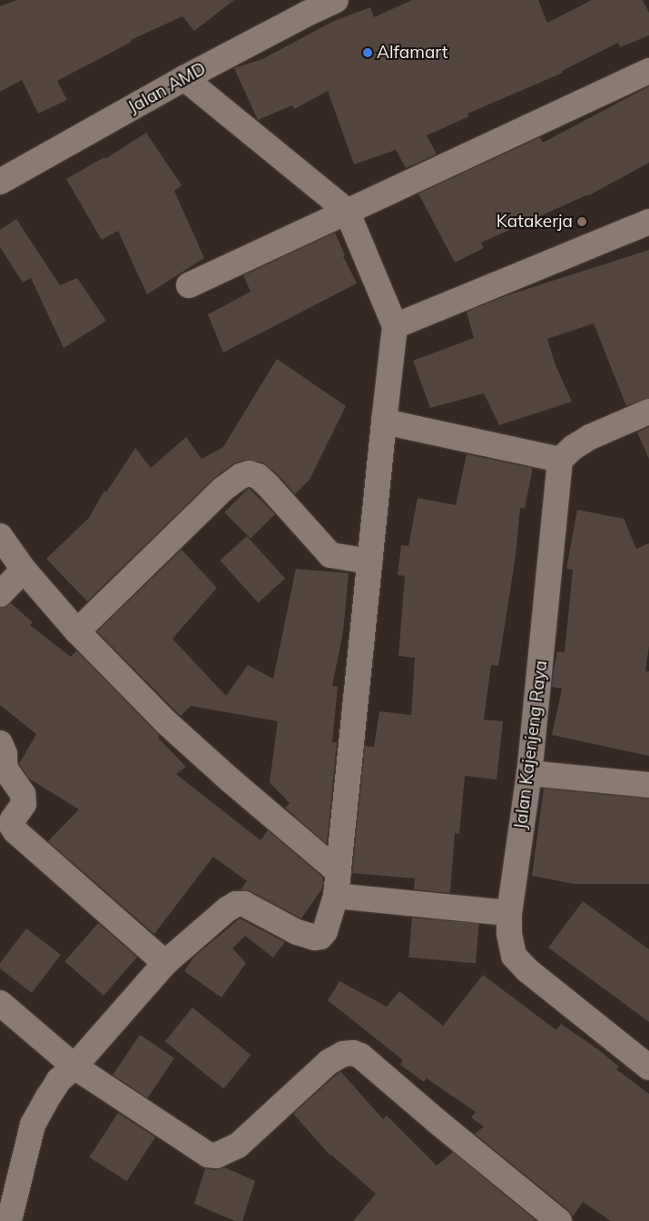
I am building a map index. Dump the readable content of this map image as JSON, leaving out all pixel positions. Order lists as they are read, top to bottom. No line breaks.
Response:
{"streets":{"street":["Jalan AMD","Jalan Kajenjeng Raya"]},"places":["Alfamart","Katakerja"]}
